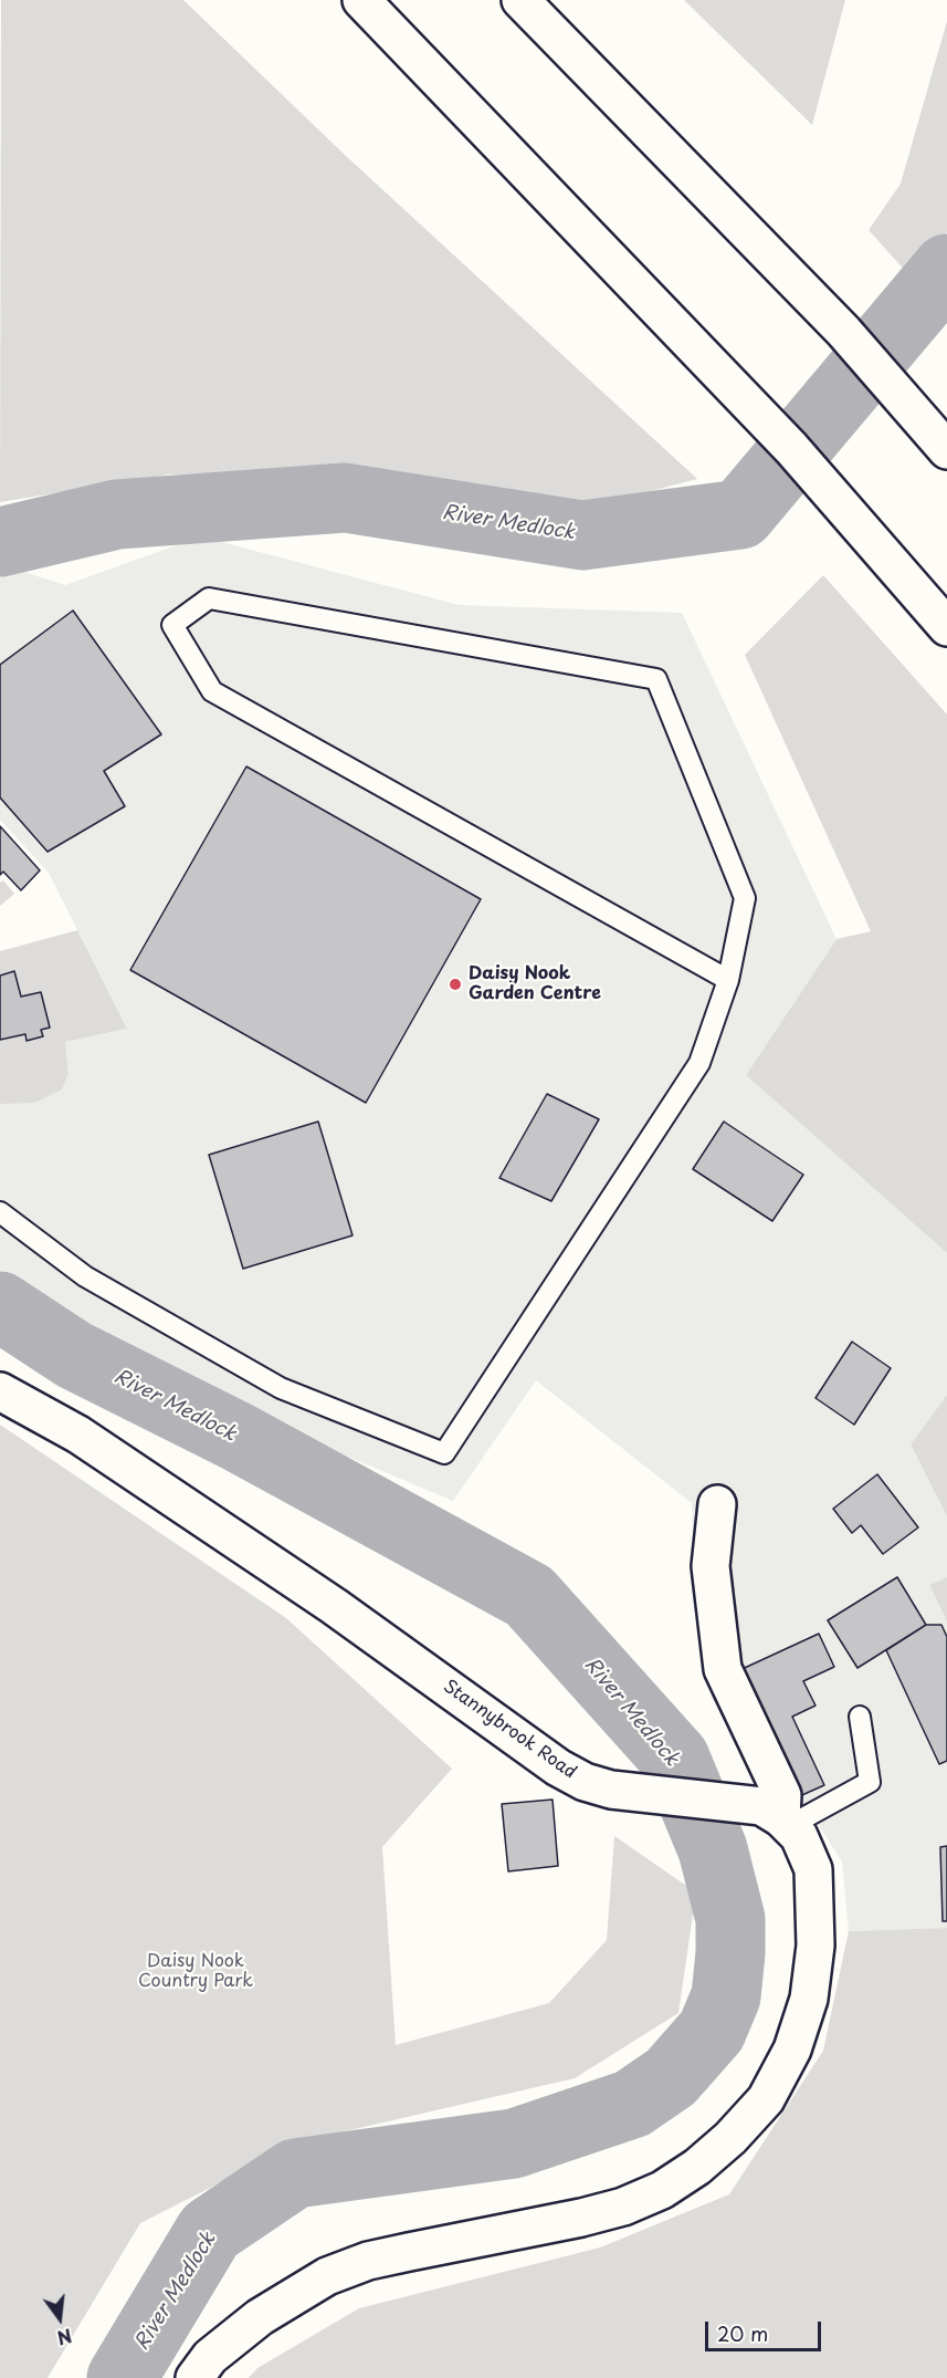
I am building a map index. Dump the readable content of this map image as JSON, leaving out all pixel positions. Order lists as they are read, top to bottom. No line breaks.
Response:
{"streets":{"main road":["Stannybrook Road"]},"water":["River Medlock"],"parks":["Daisy Nook Country Park"],"places":["Daisy Nook Garden Centre"],"scale_bar":"20 m","north":"bottom"}
